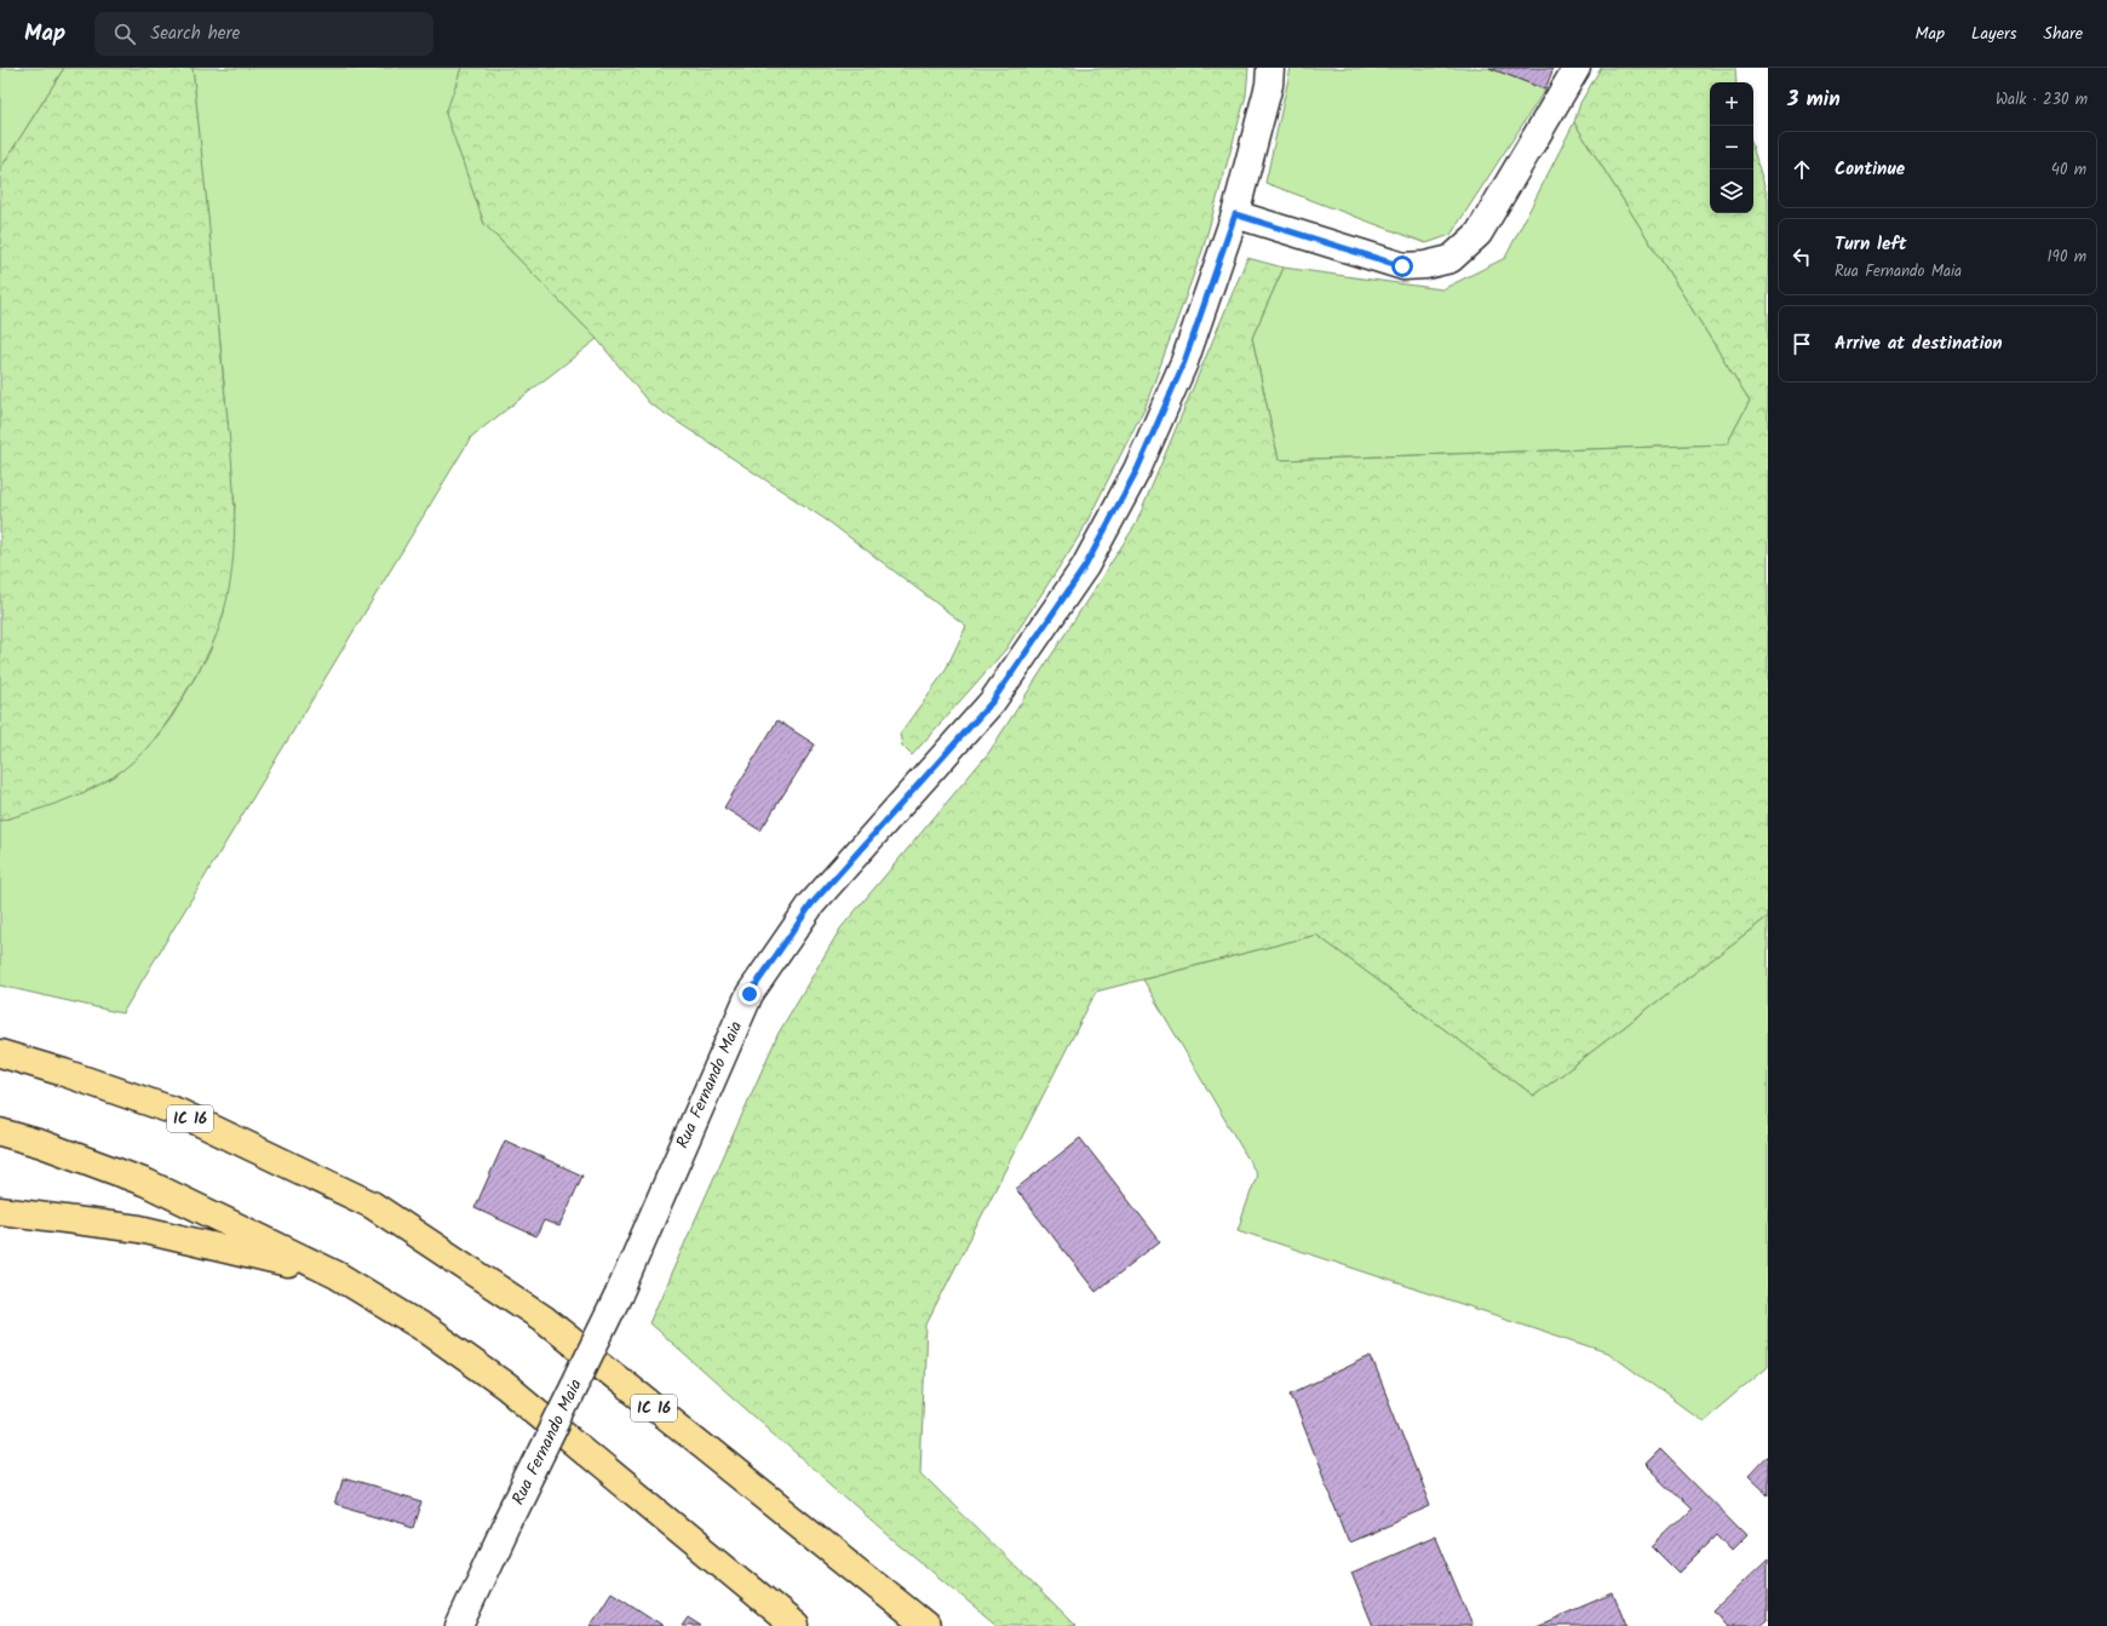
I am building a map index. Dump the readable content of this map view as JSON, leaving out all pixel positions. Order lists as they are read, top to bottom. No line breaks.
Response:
{"streets":{"highway":["IC 16"],"street":["Rua Fernando Maia"]},"page":{"header":"Map","search":"Search here","nav":["Map","Layers","Share"],"heading":["3 min","Walk · 230 m"],"map_buttons":["+","−"],"list":[["Continue","40 m"],["Turn left","Rua Fernando Maia","190 m"],"Arrive at destination"]}}
